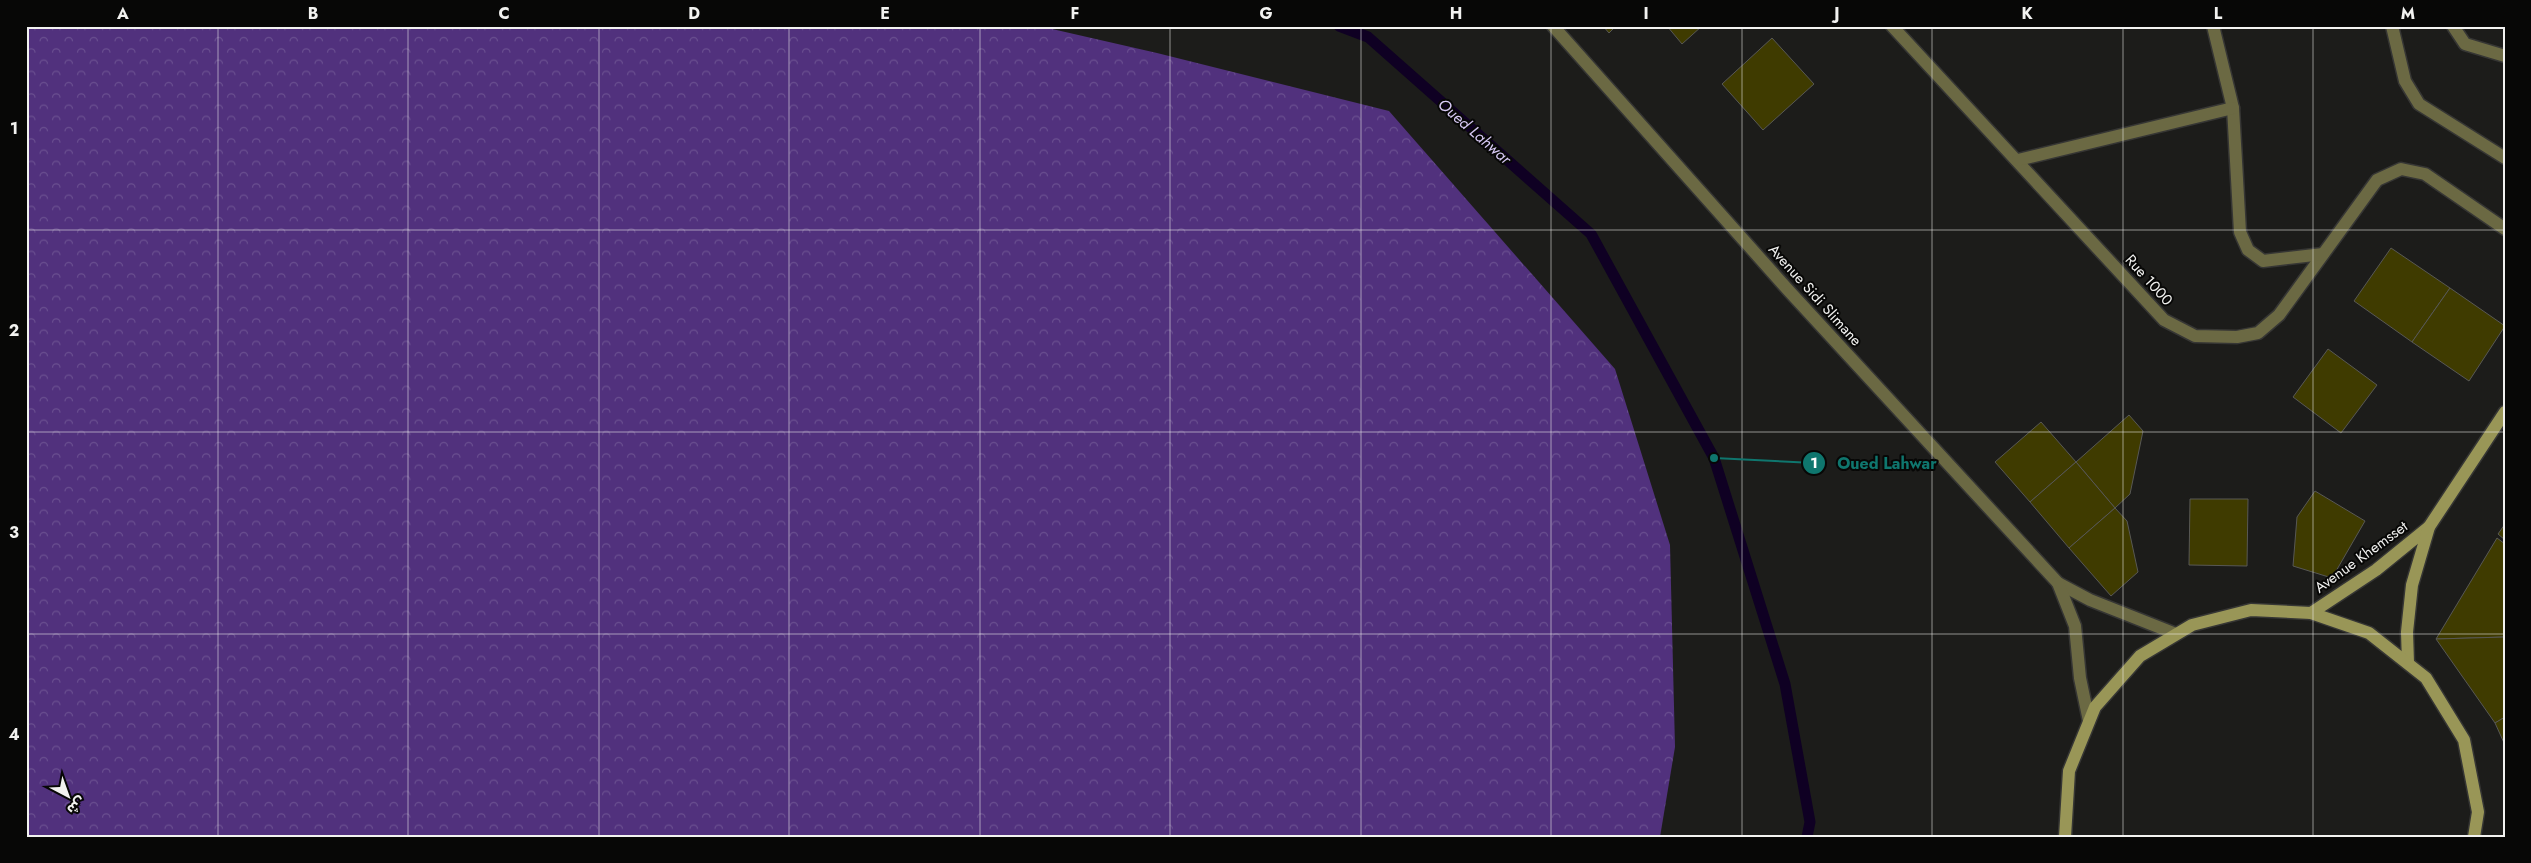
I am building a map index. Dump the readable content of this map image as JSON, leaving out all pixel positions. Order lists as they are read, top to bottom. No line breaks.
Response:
{"streets":{"street":["Rue 1000","Avenue Sidi Slimane","Avenue Khemsset"]},"water":["Oued Lahwar"],"places":["Oued Lahwar"],"north":"bottom right","grid":{"columns":["A","B","C","D","E","F","G","H","I","J","K","L","M"],"rows":["1","2","3","4"]}}
